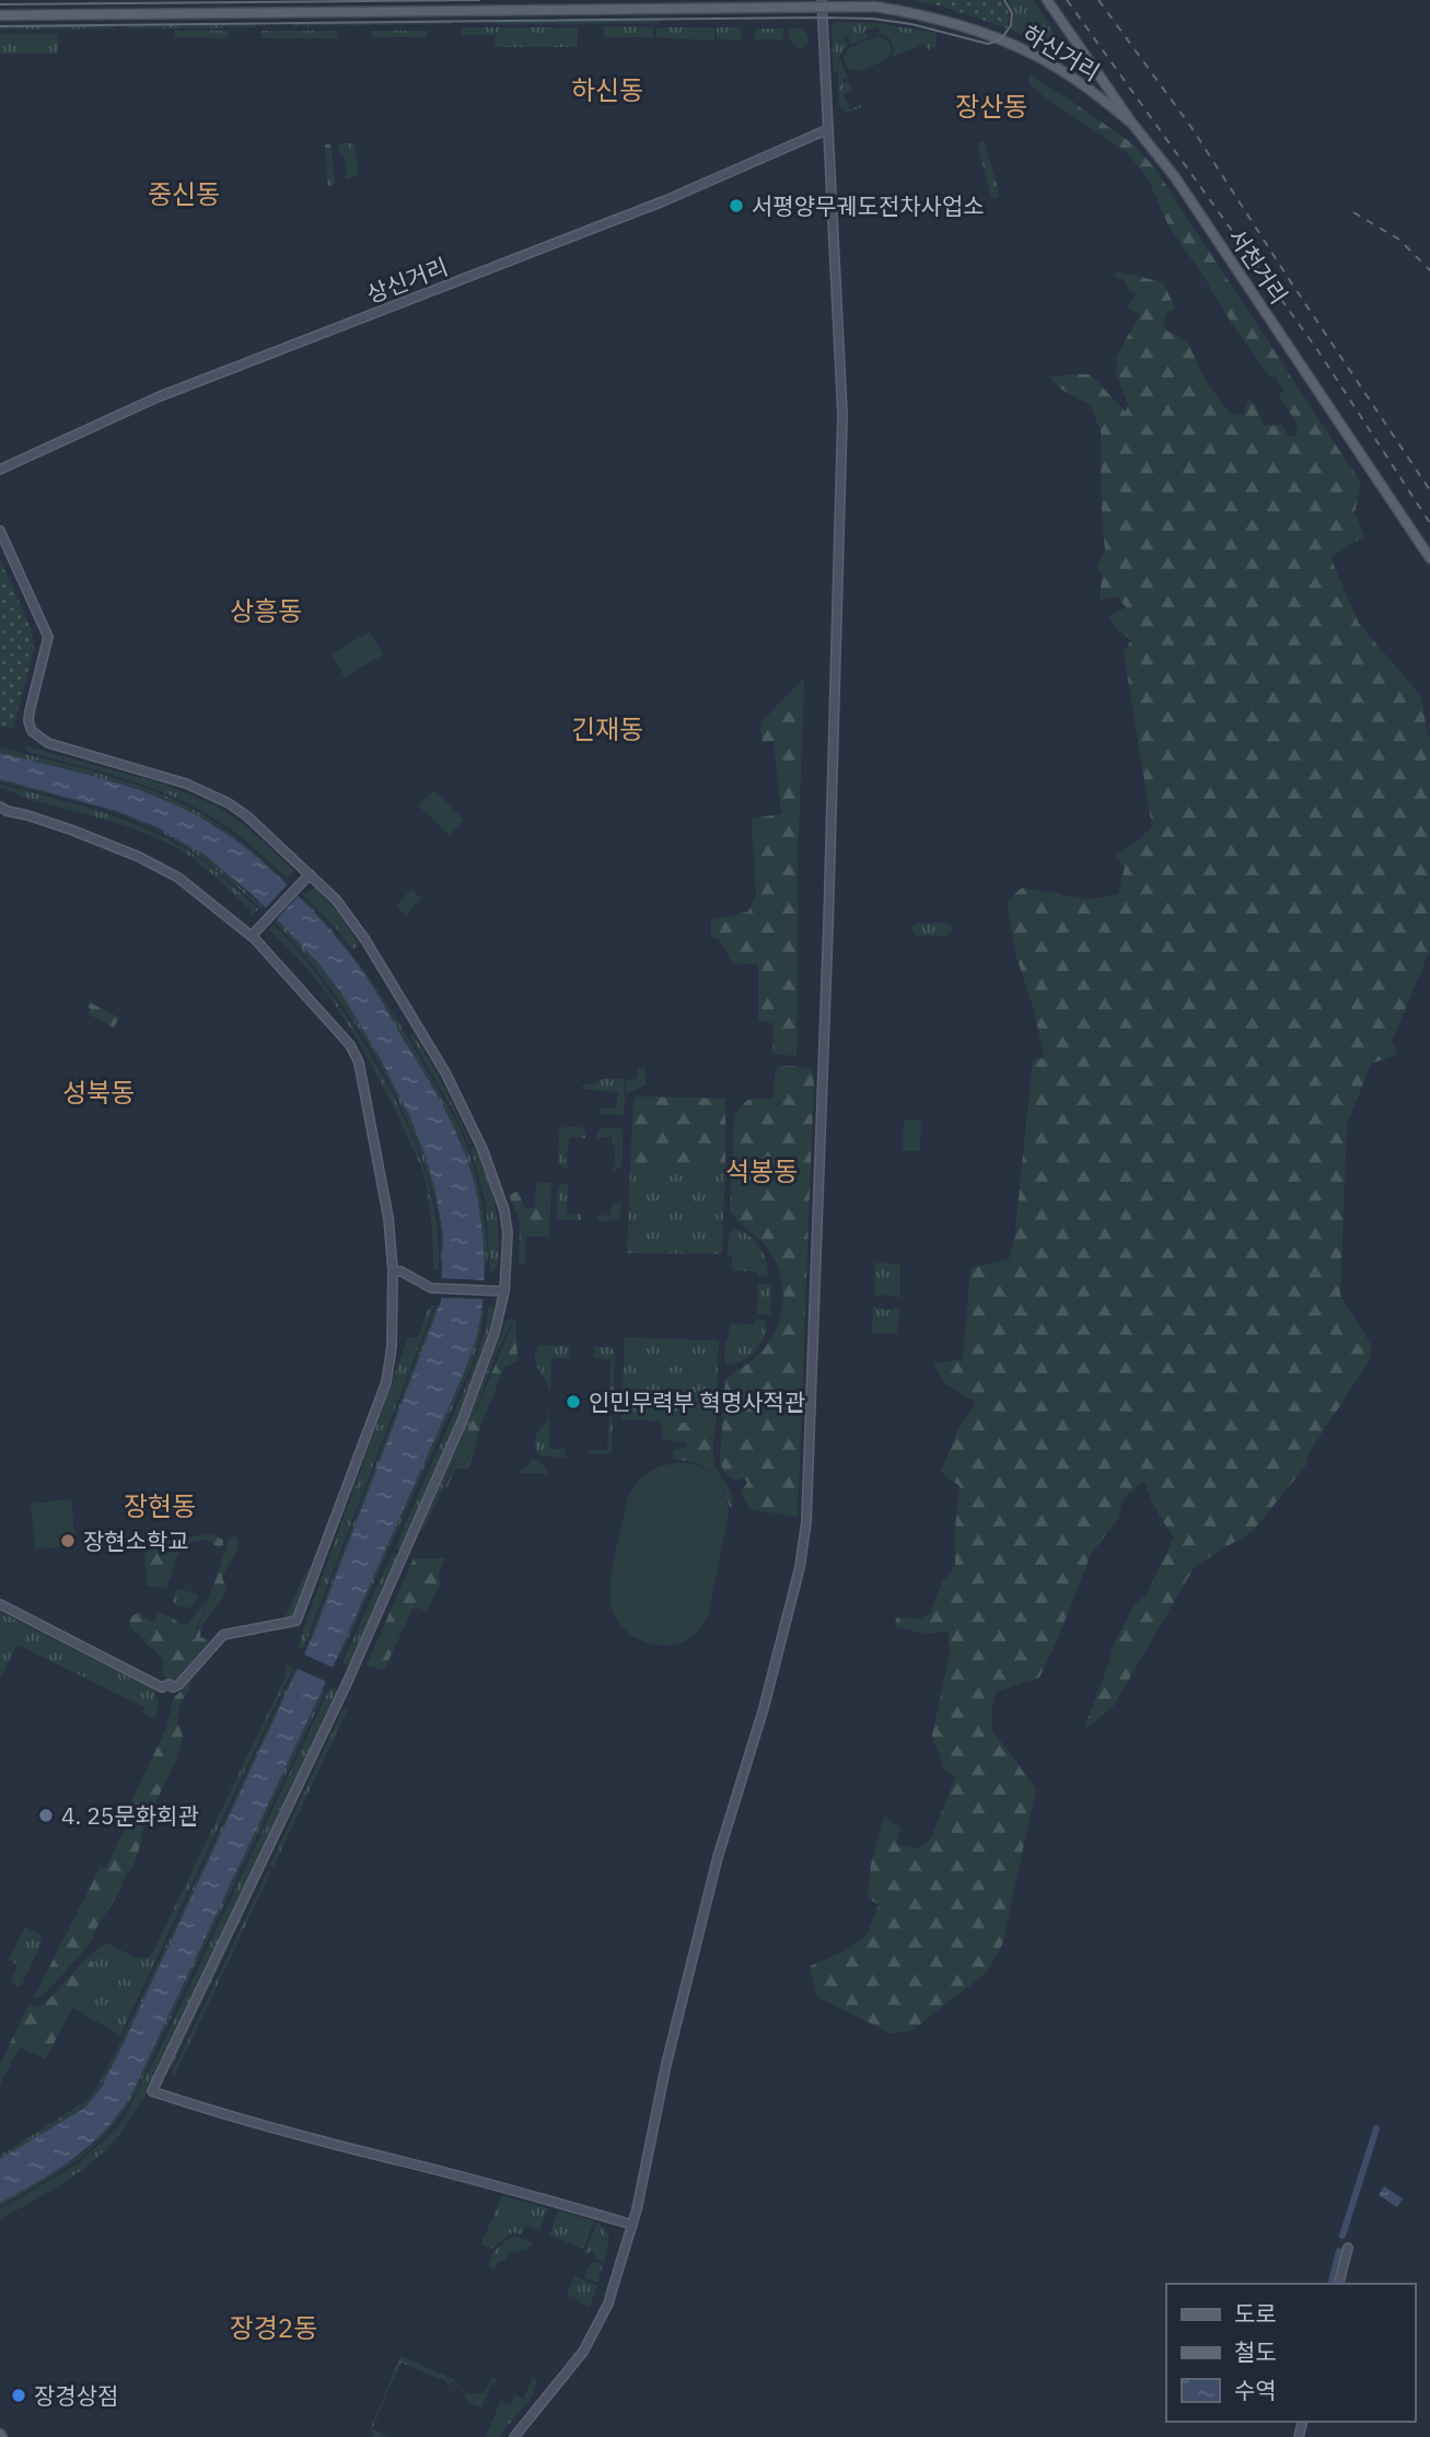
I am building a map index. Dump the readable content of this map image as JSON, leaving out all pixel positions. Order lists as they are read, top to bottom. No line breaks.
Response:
{"streets":{"main road":["하신거리","서천거리"],"street":["상신거리"]},"crossings":[["하신거리","서천거리"]],"districts":["하신동","장산동","중신동","상흥동","긴재동","성북동","석봉동","장현동","장경2동"],"places":["서평양무궤도전차사업소","인민무력부 혁명사적관","장현소학교","4. 25문화회관","장경상점"],"legend":["도로","철도","수역"]}
